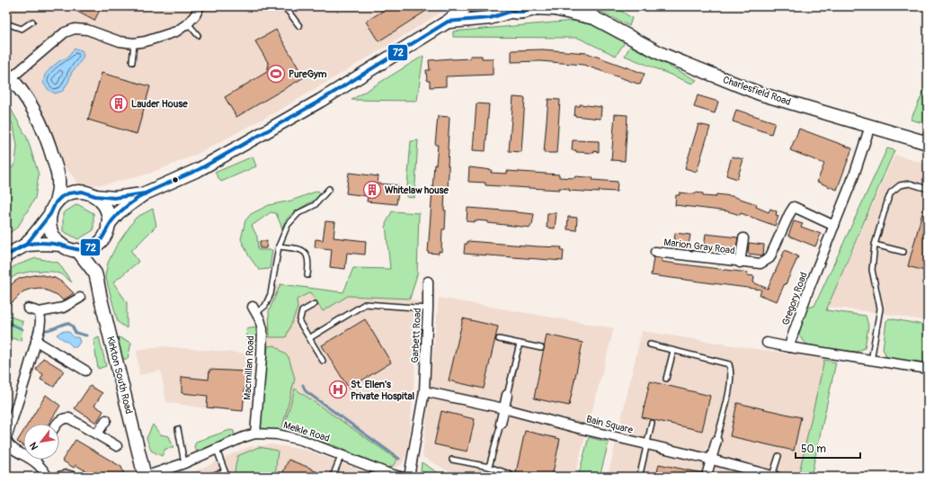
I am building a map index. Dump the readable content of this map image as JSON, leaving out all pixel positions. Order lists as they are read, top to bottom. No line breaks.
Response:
{"streets":{"street":["Charlesfield Road","Marion Gray Road","Gregory Road","Garbett Road","Macmillan Road","Kirkton South Road","Bain Square","Meikle Road"]},"crossings":[["Charlesfield Road","Gregory Road"],["Marion Gray Road","Gregory Road"],["Garbett Road","Bain Square"],["Macmillan Road","Meikle Road"],["Kirkton South Road","Meikle Road"]],"places":{"sports":["PureGym"],"building":["Lauder House","Whitelaw house"],"hospital":["St. Ellen’s Private Hospital"]},"lines":["transit line 72"],"scale_bar":"50 m","north":"bottom left"}
